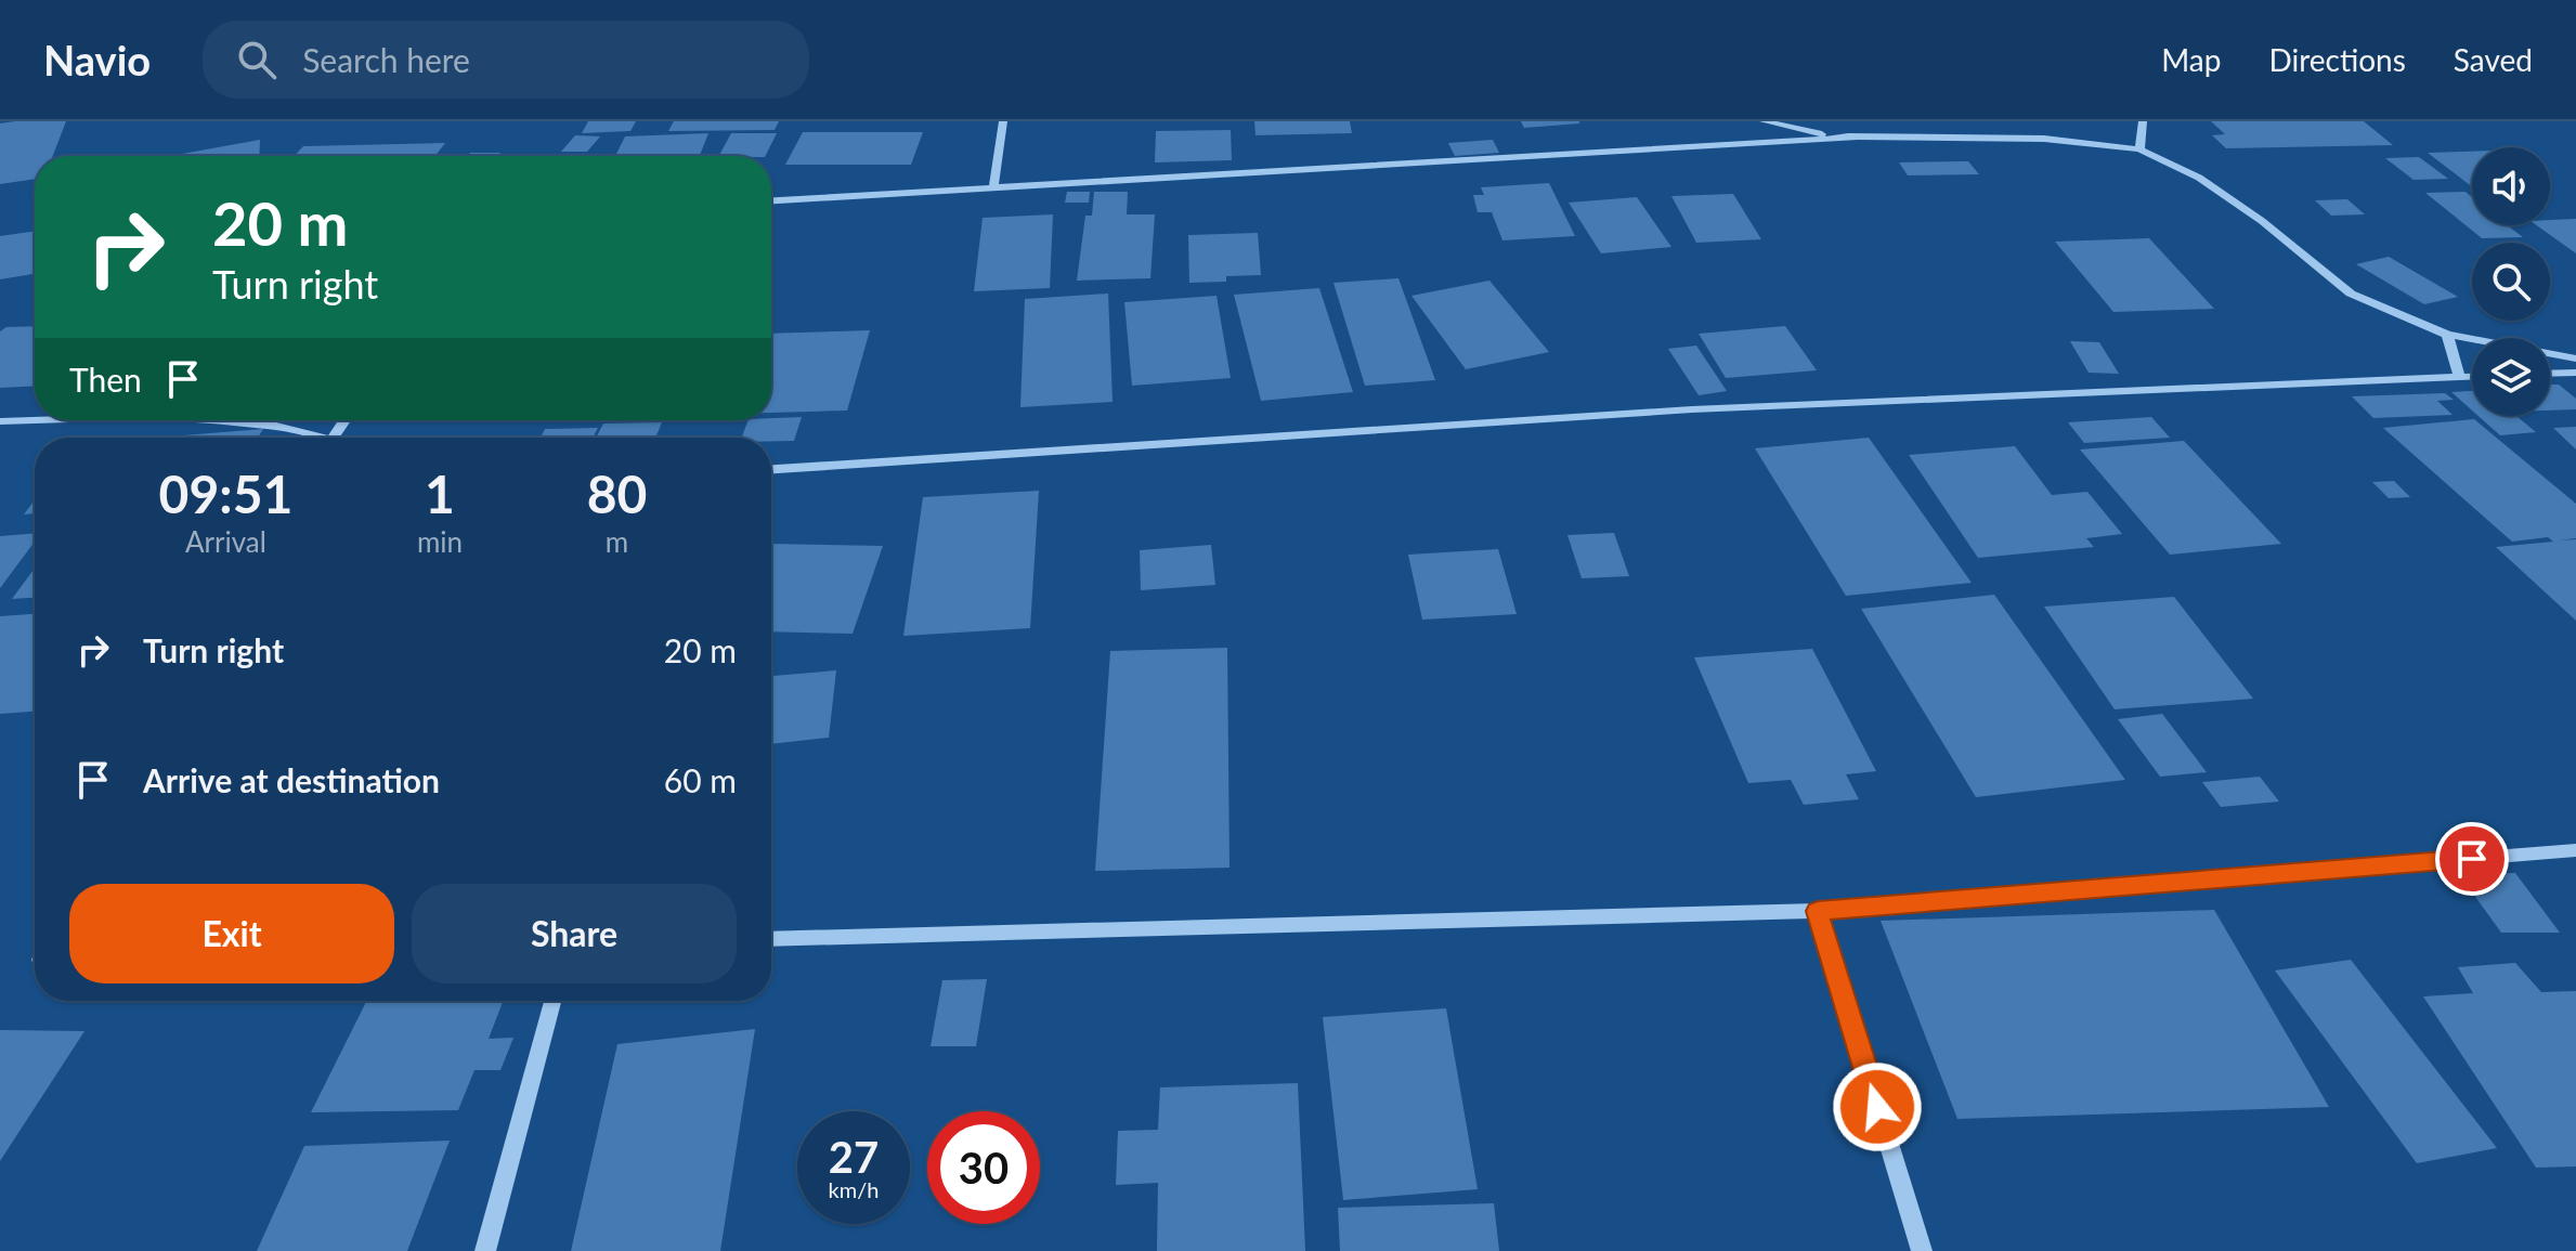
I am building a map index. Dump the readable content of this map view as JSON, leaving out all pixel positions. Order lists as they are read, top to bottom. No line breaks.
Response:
{"page":{"header":"Navio","search":"Search here","nav":["Map","Directions","Saved"],"turn":["20 m","Turn right"],"then":"Then","eta":["09:51","Arrival","1","min","80","m"],"list":[{"name":"Turn right","value":"20 m"},{"name":"Arrive at destination","value":"60 m"}],"buttons":["Exit","Share"],"speed":"27 km/h","limit":"30"}}
